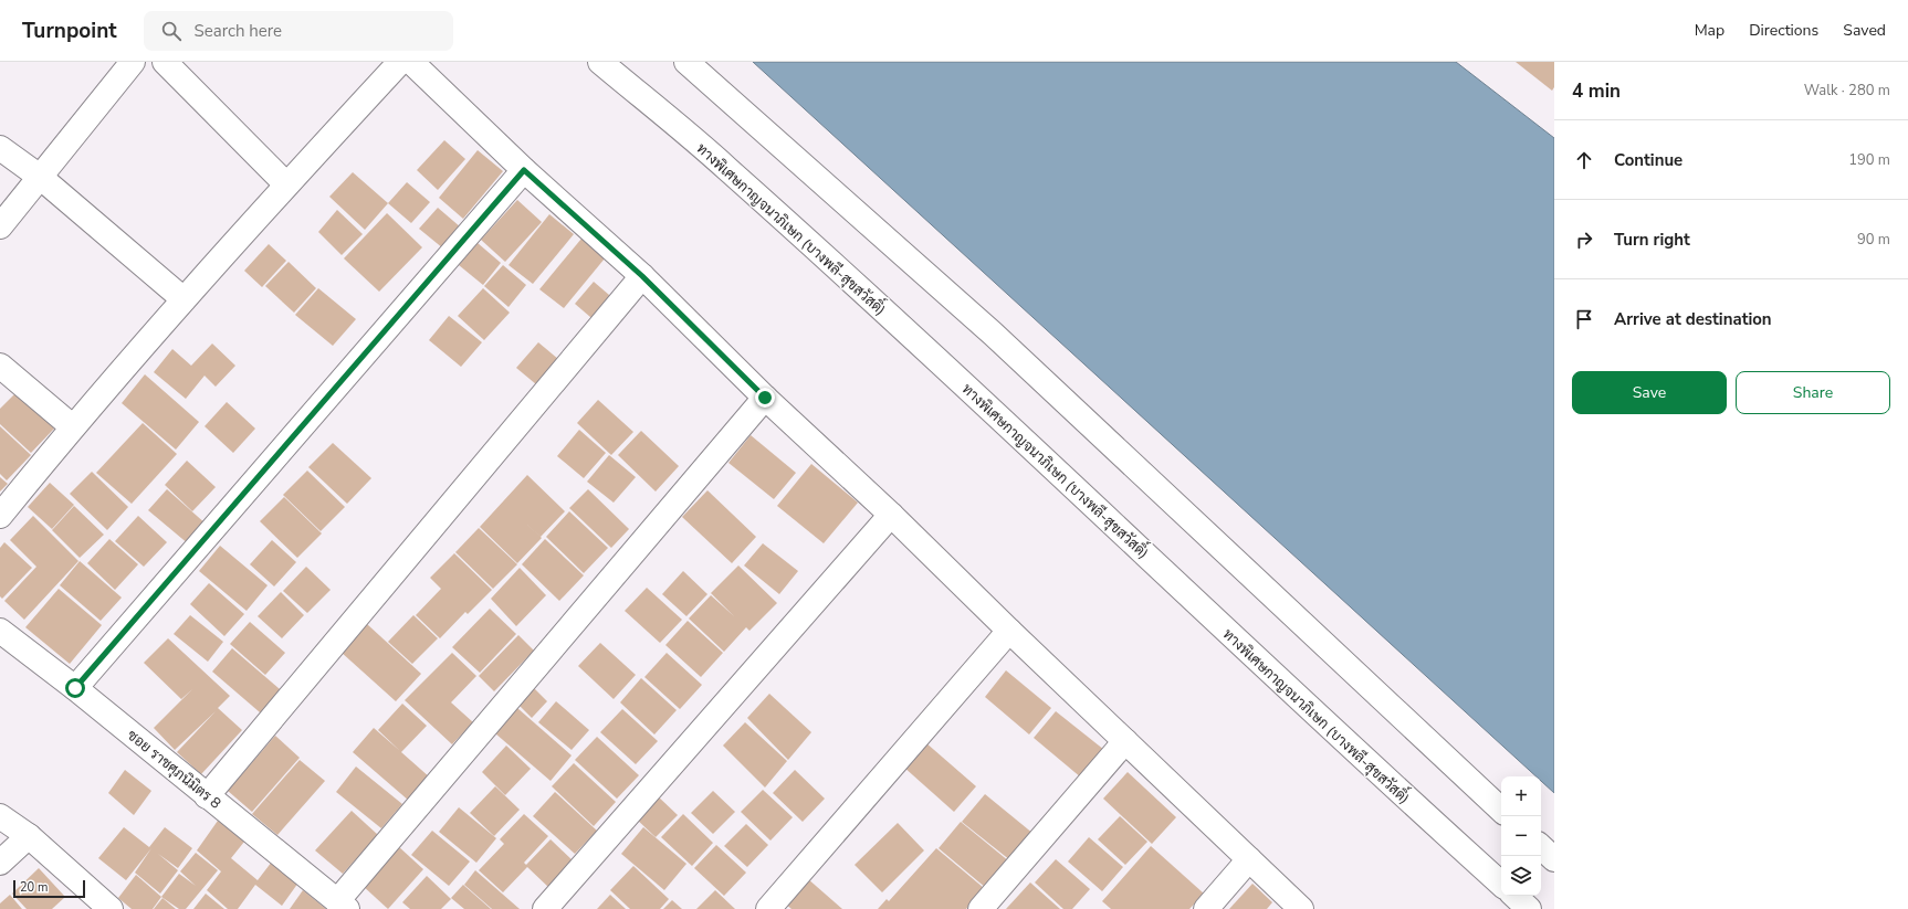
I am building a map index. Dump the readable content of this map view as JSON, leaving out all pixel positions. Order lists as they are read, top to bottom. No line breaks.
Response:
{"streets":{"main road":["ทางพิเศษกาญจนาภิเษก (บางพลี-สุขสวัสดิ์)","ซอย ราชศุภนิมิตร 8"]},"scale_bar":"20 m","page":{"header":"Turnpoint","search":"Search here","nav":["Map","Directions","Saved"],"heading":["4 min","Walk · 280 m"],"list":[["Continue","190 m"],["Turn right","90 m"],"Arrive at destination"],"buttons":["Save","Share"],"map_buttons":["+","−"],"scale":"20 m"}}
